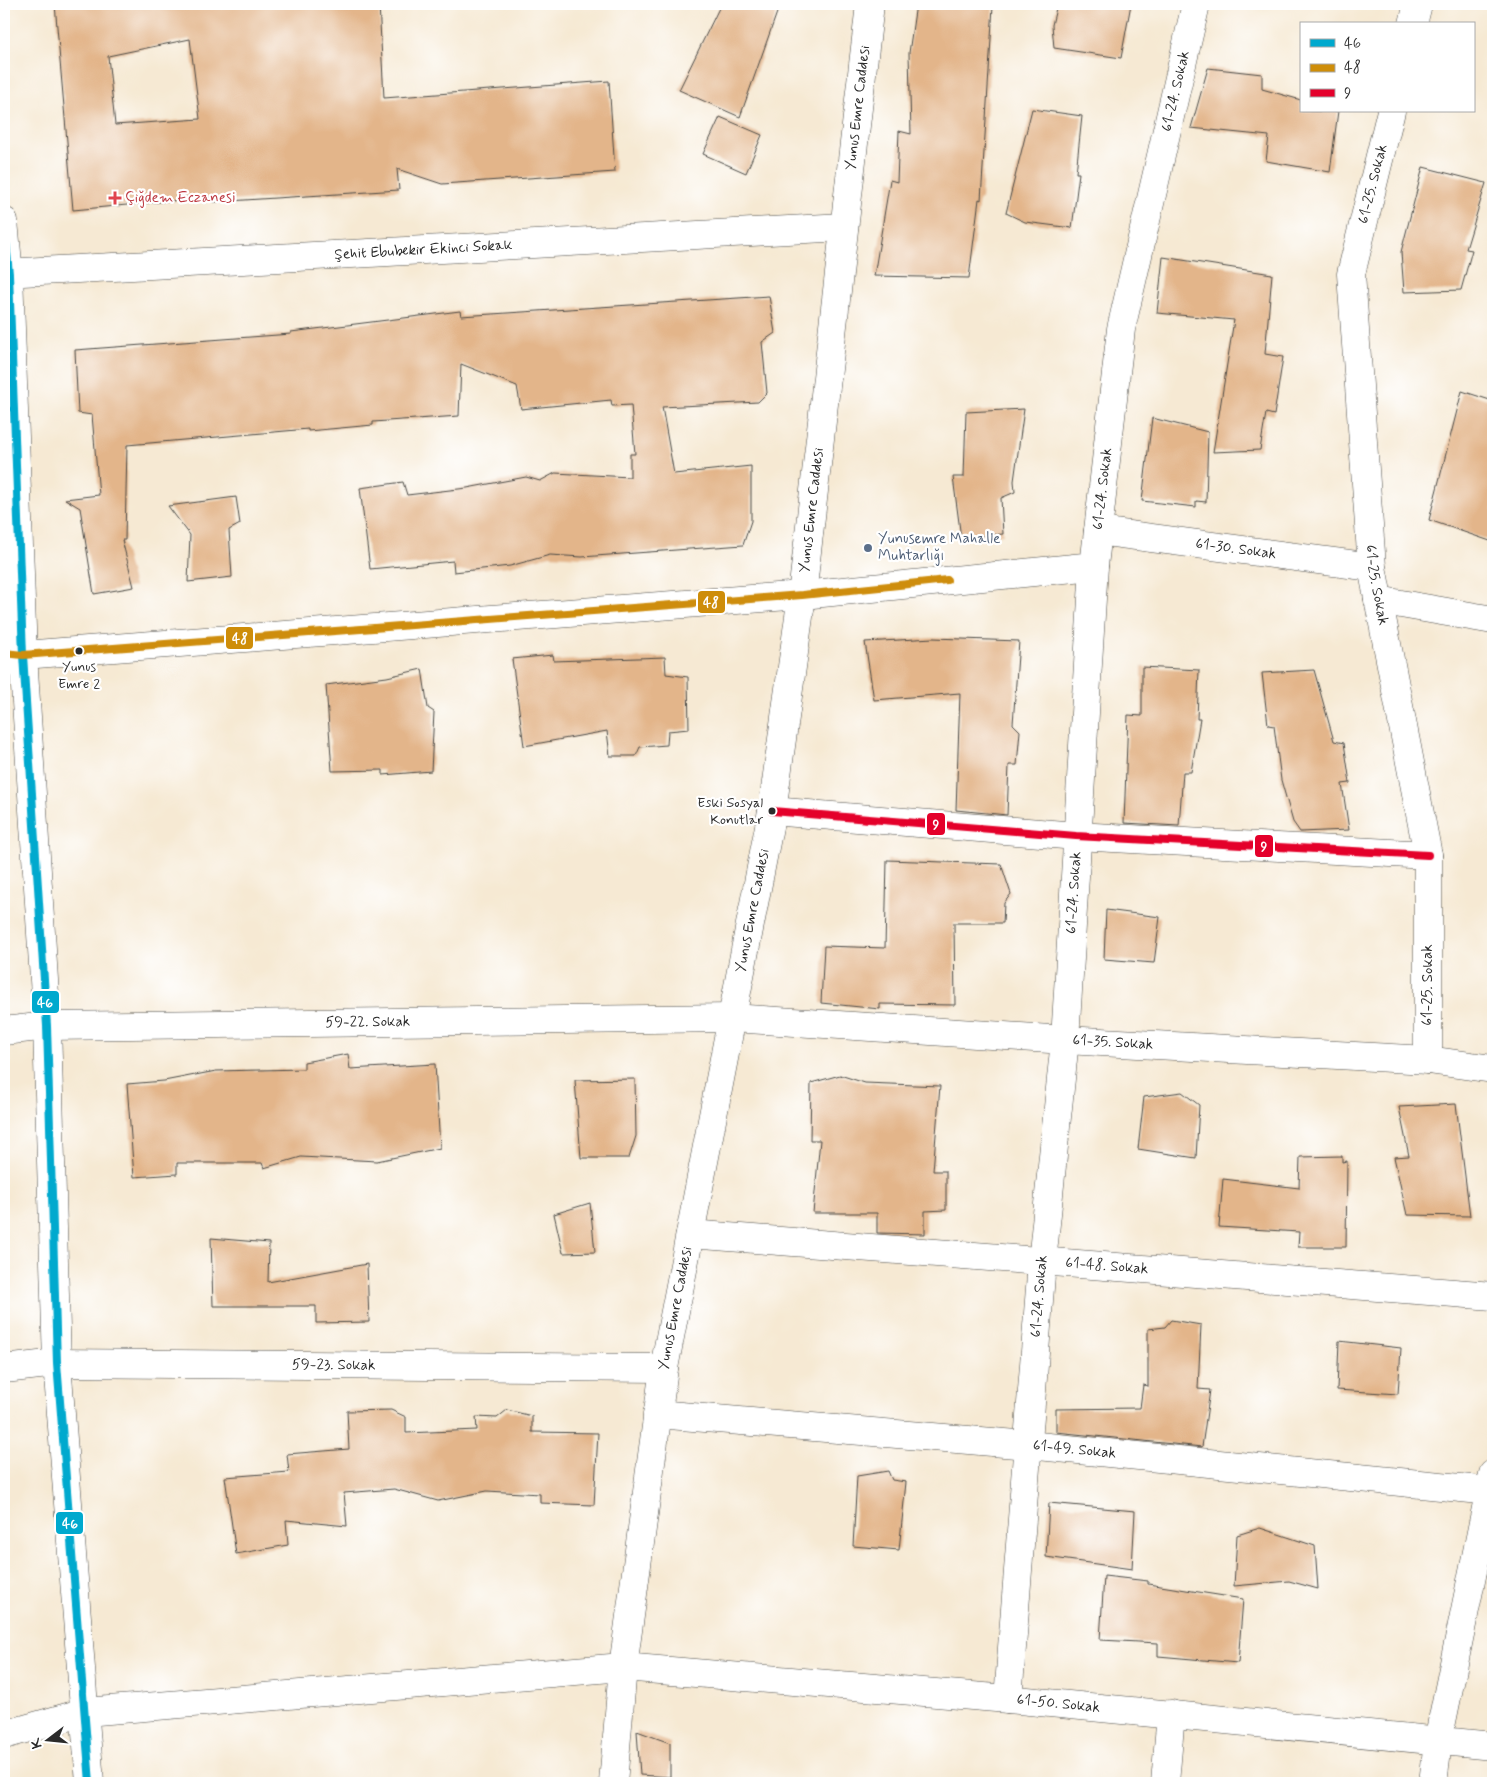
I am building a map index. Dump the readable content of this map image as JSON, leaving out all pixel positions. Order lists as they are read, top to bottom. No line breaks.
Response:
{"streets":{"street":["61-24. Sokak","Yunus Emre Caddesi","61-25. Sokak","Şehit Ebubekir Ekinci Sokak","61-30. Sokak","59-22. Sokak","61-35. Sokak","61-48. Sokak","59-23. Sokak","61-49. Sokak","61-50. Sokak"]},"crossings":[["61-24. Sokak","61-30. Sokak"],["61-24. Sokak","61-35. Sokak"],["61-24. Sokak","61-48. Sokak"],["61-24. Sokak","61-49. Sokak"],["61-24. Sokak","61-50. Sokak"],["Yunus Emre Caddesi","Şehit Ebubekir Ekinci Sokak"],["Yunus Emre Caddesi","59-22. Sokak"],["Yunus Emre Caddesi","61-35. Sokak"],["Yunus Emre Caddesi","61-48. Sokak"],["Yunus Emre Caddesi","59-23. Sokak"],["Yunus Emre Caddesi","61-49. Sokak"],["Yunus Emre Caddesi","61-50. Sokak"],["61-25. Sokak","61-30. Sokak"],["61-25. Sokak","61-35. Sokak"],["59-22. Sokak","61-35. Sokak"]],"places":{"health":["Çiğdem Eczanesi"],"other":["Yunusemre Mahalle Muhtarlığı","Yunus Emre 2","Eski Sosyal Konutlar"]},"lines":["transit line 46","transit line 48","transit line 9"],"legend":["46","48","9"],"north":"left"}
